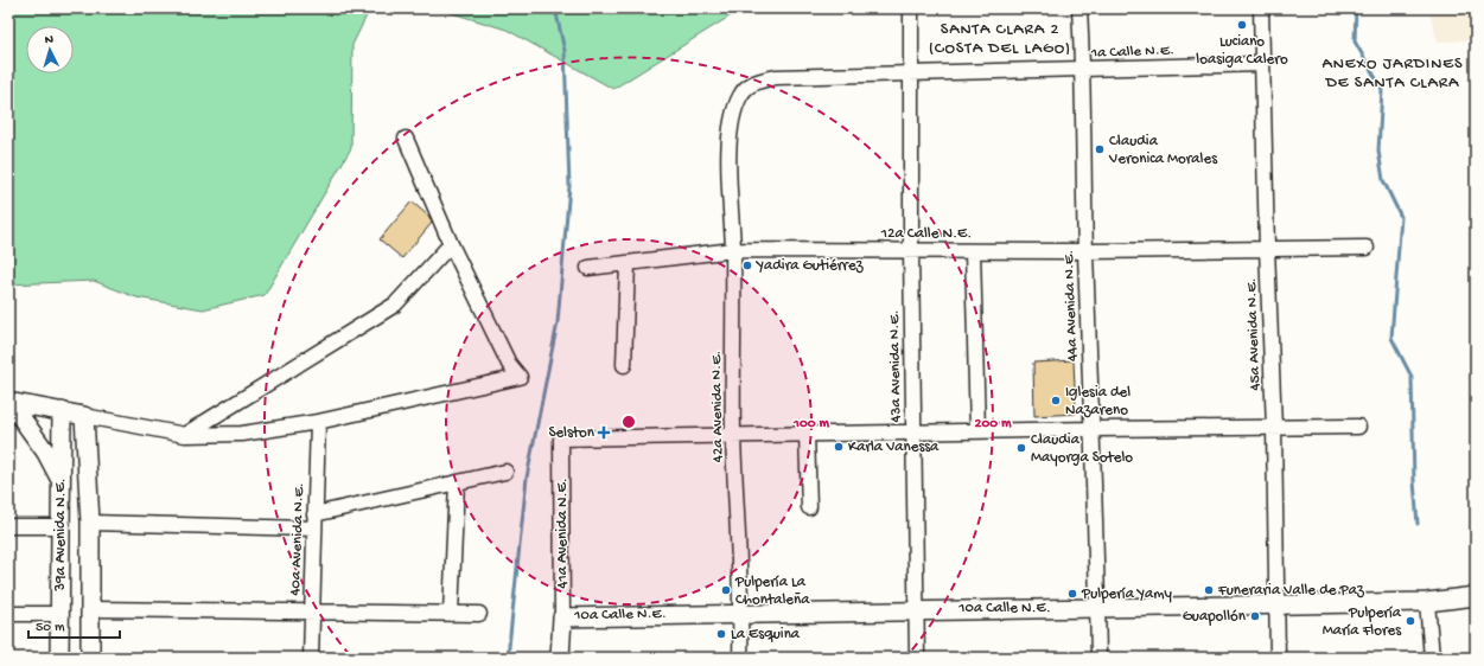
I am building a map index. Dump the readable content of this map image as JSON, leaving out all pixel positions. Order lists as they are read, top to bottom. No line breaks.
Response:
{"streets":{"street":["1a Calle N.E.","12a Calle N.E.","44a Avenida N.E.","45a Avenida N.E.","43a Avenida N.E.","42a Avenida N.E.","41a Avenida N.E.","39a Avenida N.E.","40a Avenida N.E.","10a Calle N.E."]},"crossings":[["1a Calle N.E.","44a Avenida N.E."],["1a Calle N.E.","45a Avenida N.E."],["1a Calle N.E.","43a Avenida N.E."],["1a Calle N.E.","42a Avenida N.E."],["12a Calle N.E.","44a Avenida N.E."],["12a Calle N.E.","45a Avenida N.E."],["12a Calle N.E.","43a Avenida N.E."],["12a Calle N.E.","42a Avenida N.E."],["44a Avenida N.E.","10a Calle N.E."],["45a Avenida N.E.","10a Calle N.E."],["43a Avenida N.E.","10a Calle N.E."],["42a Avenida N.E.","41a Avenida N.E."],["42a Avenida N.E.","10a Calle N.E."],["41a Avenida N.E.","10a Calle N.E."]],"districts":["SANTA CLARA 2 (COSTA DEL LAGO)","ANEXO JARDINES DE SANTA CLARA"],"places":{"other":["Luciano loasiga Calero","Claudia Veronica Morales","Yadira Gutiérrez","Iglesia del Nazareno","Karla Vanessa","Claudia Mayorga Sotelo","Pulpería La Chontaleña","Funeraria Valle de Paz","Pulpería Yamy","Guapollón","Pulpería María Flores","La Esquina"],"health":["Selston"]},"scale_bar":"50 m","north":"top","rings":["100 m","200 m"]}
